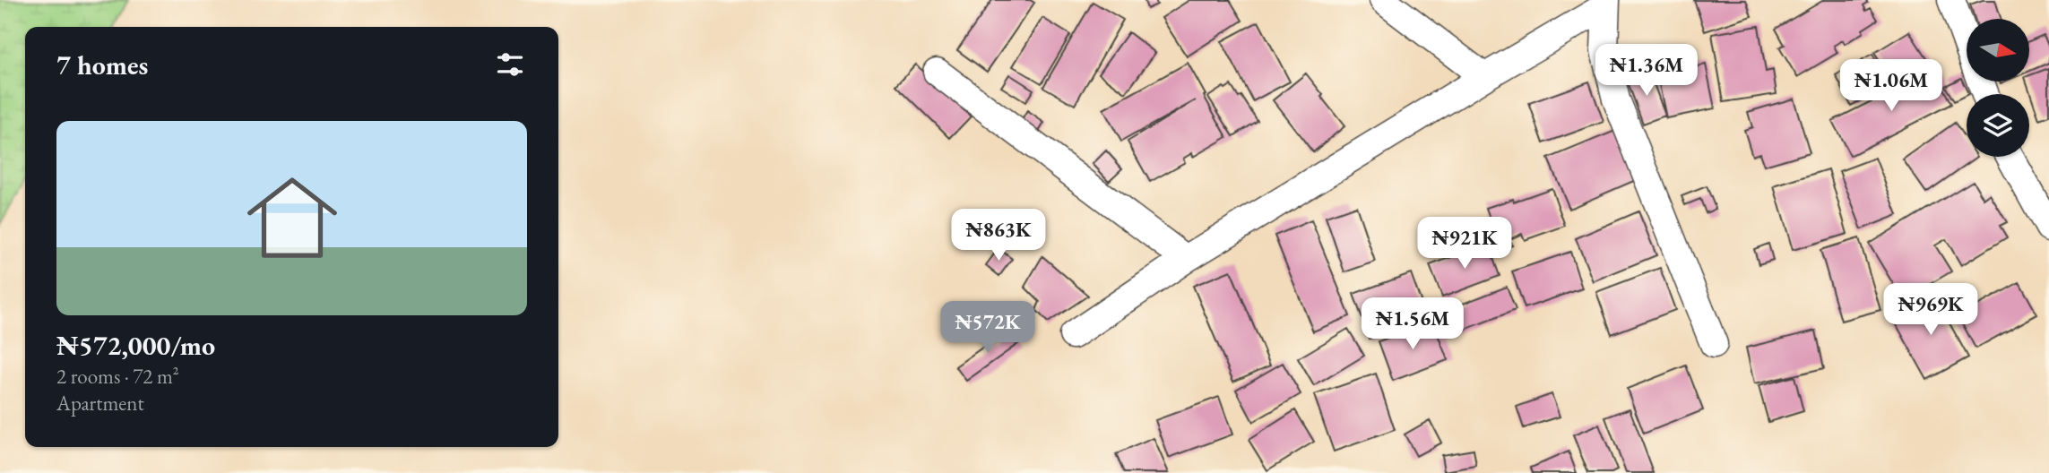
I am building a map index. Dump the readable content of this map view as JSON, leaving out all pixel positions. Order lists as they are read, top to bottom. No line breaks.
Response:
{"north":"right","page":{"heading":"7 homes","price":["₦1.36M","₦1.06M","₦863K","₦921K","₦969K","₦1.56M","₦572K"],"list":[{"name":"₦572,000/mo","note":"2 rooms · 72 m² · Apartment"}]}}
